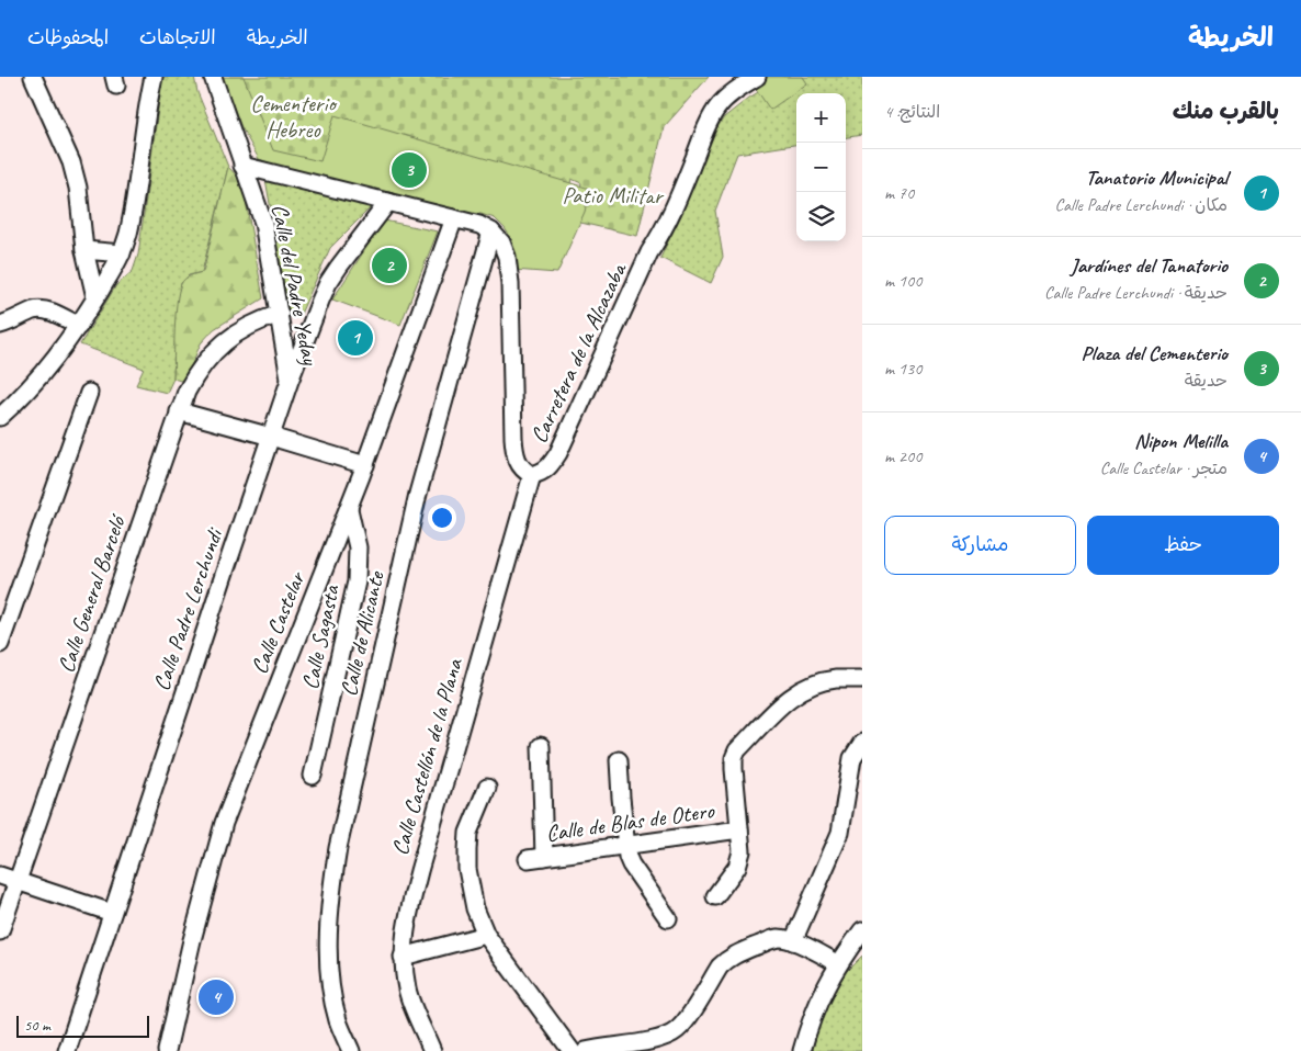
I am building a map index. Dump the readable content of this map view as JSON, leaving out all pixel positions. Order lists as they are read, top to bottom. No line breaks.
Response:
{"streets":{"street":["Calle del Padre Yeday","Carretera de la Alcazaba","Calle General Barceló","Calle Padre Lerchundi","Calle Castelar","Calle de Alicante","Calle Sagasta","Calle Castellón de la Plana","Calle de Blas de Otero"]},"crossings":[["Calle del Padre Yeday","Calle General Barceló"],["Calle del Padre Yeday","Calle Padre Lerchundi"],["Carretera de la Alcazaba","Calle de Alicante"],["Carretera de la Alcazaba","Calle Castellón de la Plana"],["Calle Castelar","Calle Sagasta"]],"parks":["Cementerio Hebreo","Patio Militar"],"scale_bar":"50 m","page":{"header":"الخريطة","nav":["الخريطة","الاتجاهات","المحفوظات"],"heading":["بالقرب منك","النتائج: 4"],"map_buttons":["+","−"],"list":[{"mark":"1","name":"Tanatorio Municipal","note":"مكان · Calle Padre Lerchundi","value":"70 m"},{"mark":"2","name":"Jardínes del Tanatorio","note":"حديقة · Calle Padre Lerchundi","value":"100 m"},{"mark":"3","name":"Plaza del Cementerio","note":"حديقة","value":"130 m"},{"mark":"4","name":"Nipon Melilla","note":"متجر · Calle Castelar","value":"200 m"}],"pins":["3","2","1","4"],"buttons":["حفظ","مشاركة"],"scale":"50 m"}}
